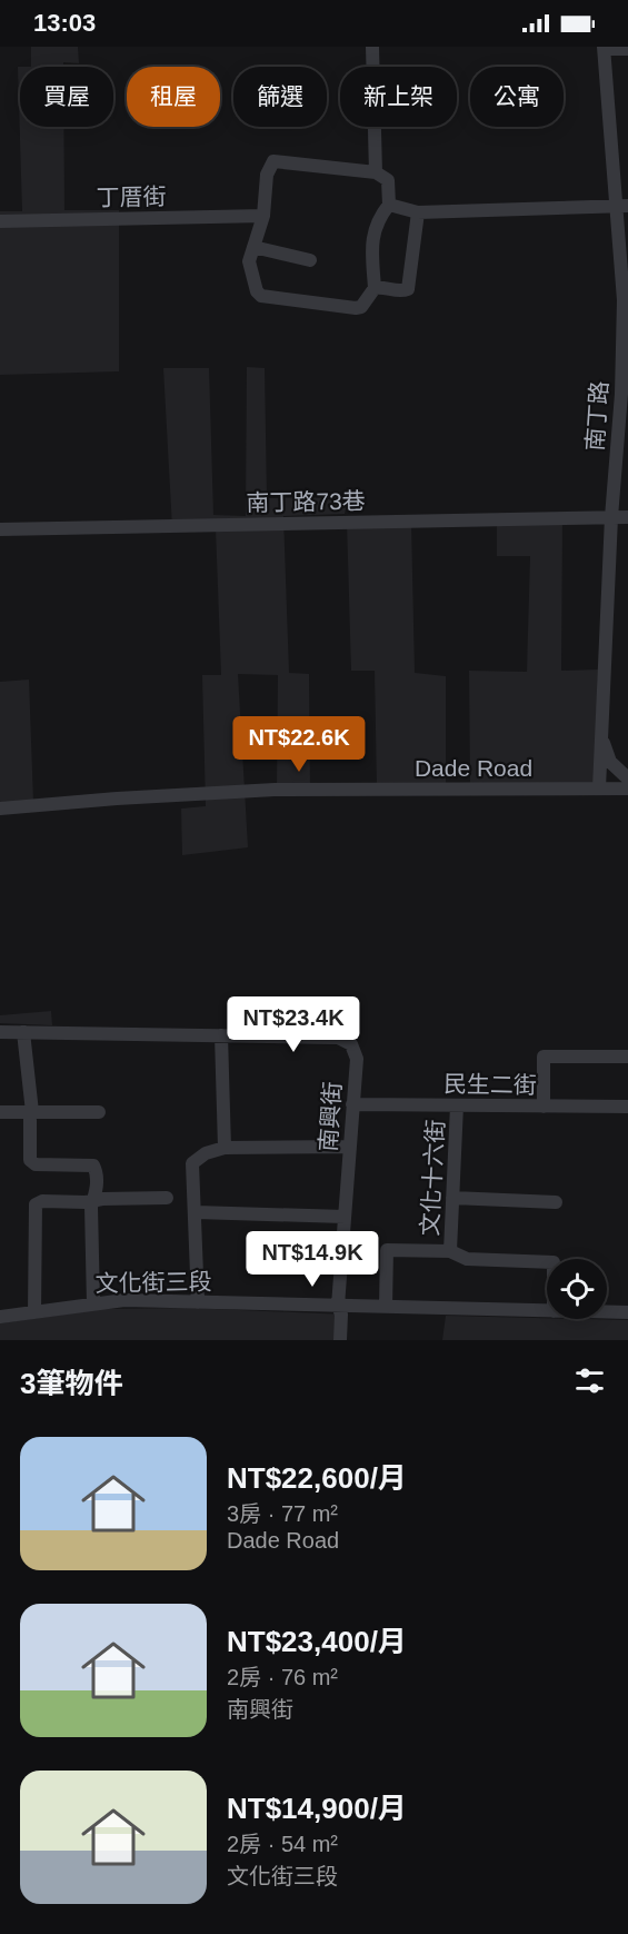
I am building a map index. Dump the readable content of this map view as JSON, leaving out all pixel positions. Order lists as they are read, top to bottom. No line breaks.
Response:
{"streets":{"street":["丁厝街","南丁路","南丁路73巷","Dade Road","民生二街","南興街","文化十六街","文化街三段"]},"crossings":[["南丁路","南丁路73巷"],["南丁路","Dade Road"],["民生二街","南興街"],["民生二街","文化十六街"],["南興街","文化街三段"],["文化十六街","文化街三段"]],"page":{"status":"13:03","chip":["買屋","租屋","篩選","新上架","公寓"],"price":["NT$22.6K","NT$23.4K","NT$14.9K"],"heading":"3筆物件","list":[{"name":"NT$22,600/月","note":"3房 · 77 m² · Dade Road"},{"name":"NT$23,400/月","note":"2房 · 76 m² · 南興街"},{"name":"NT$14,900/月","note":"2房 · 54 m² · 文化街三段"}]}}
